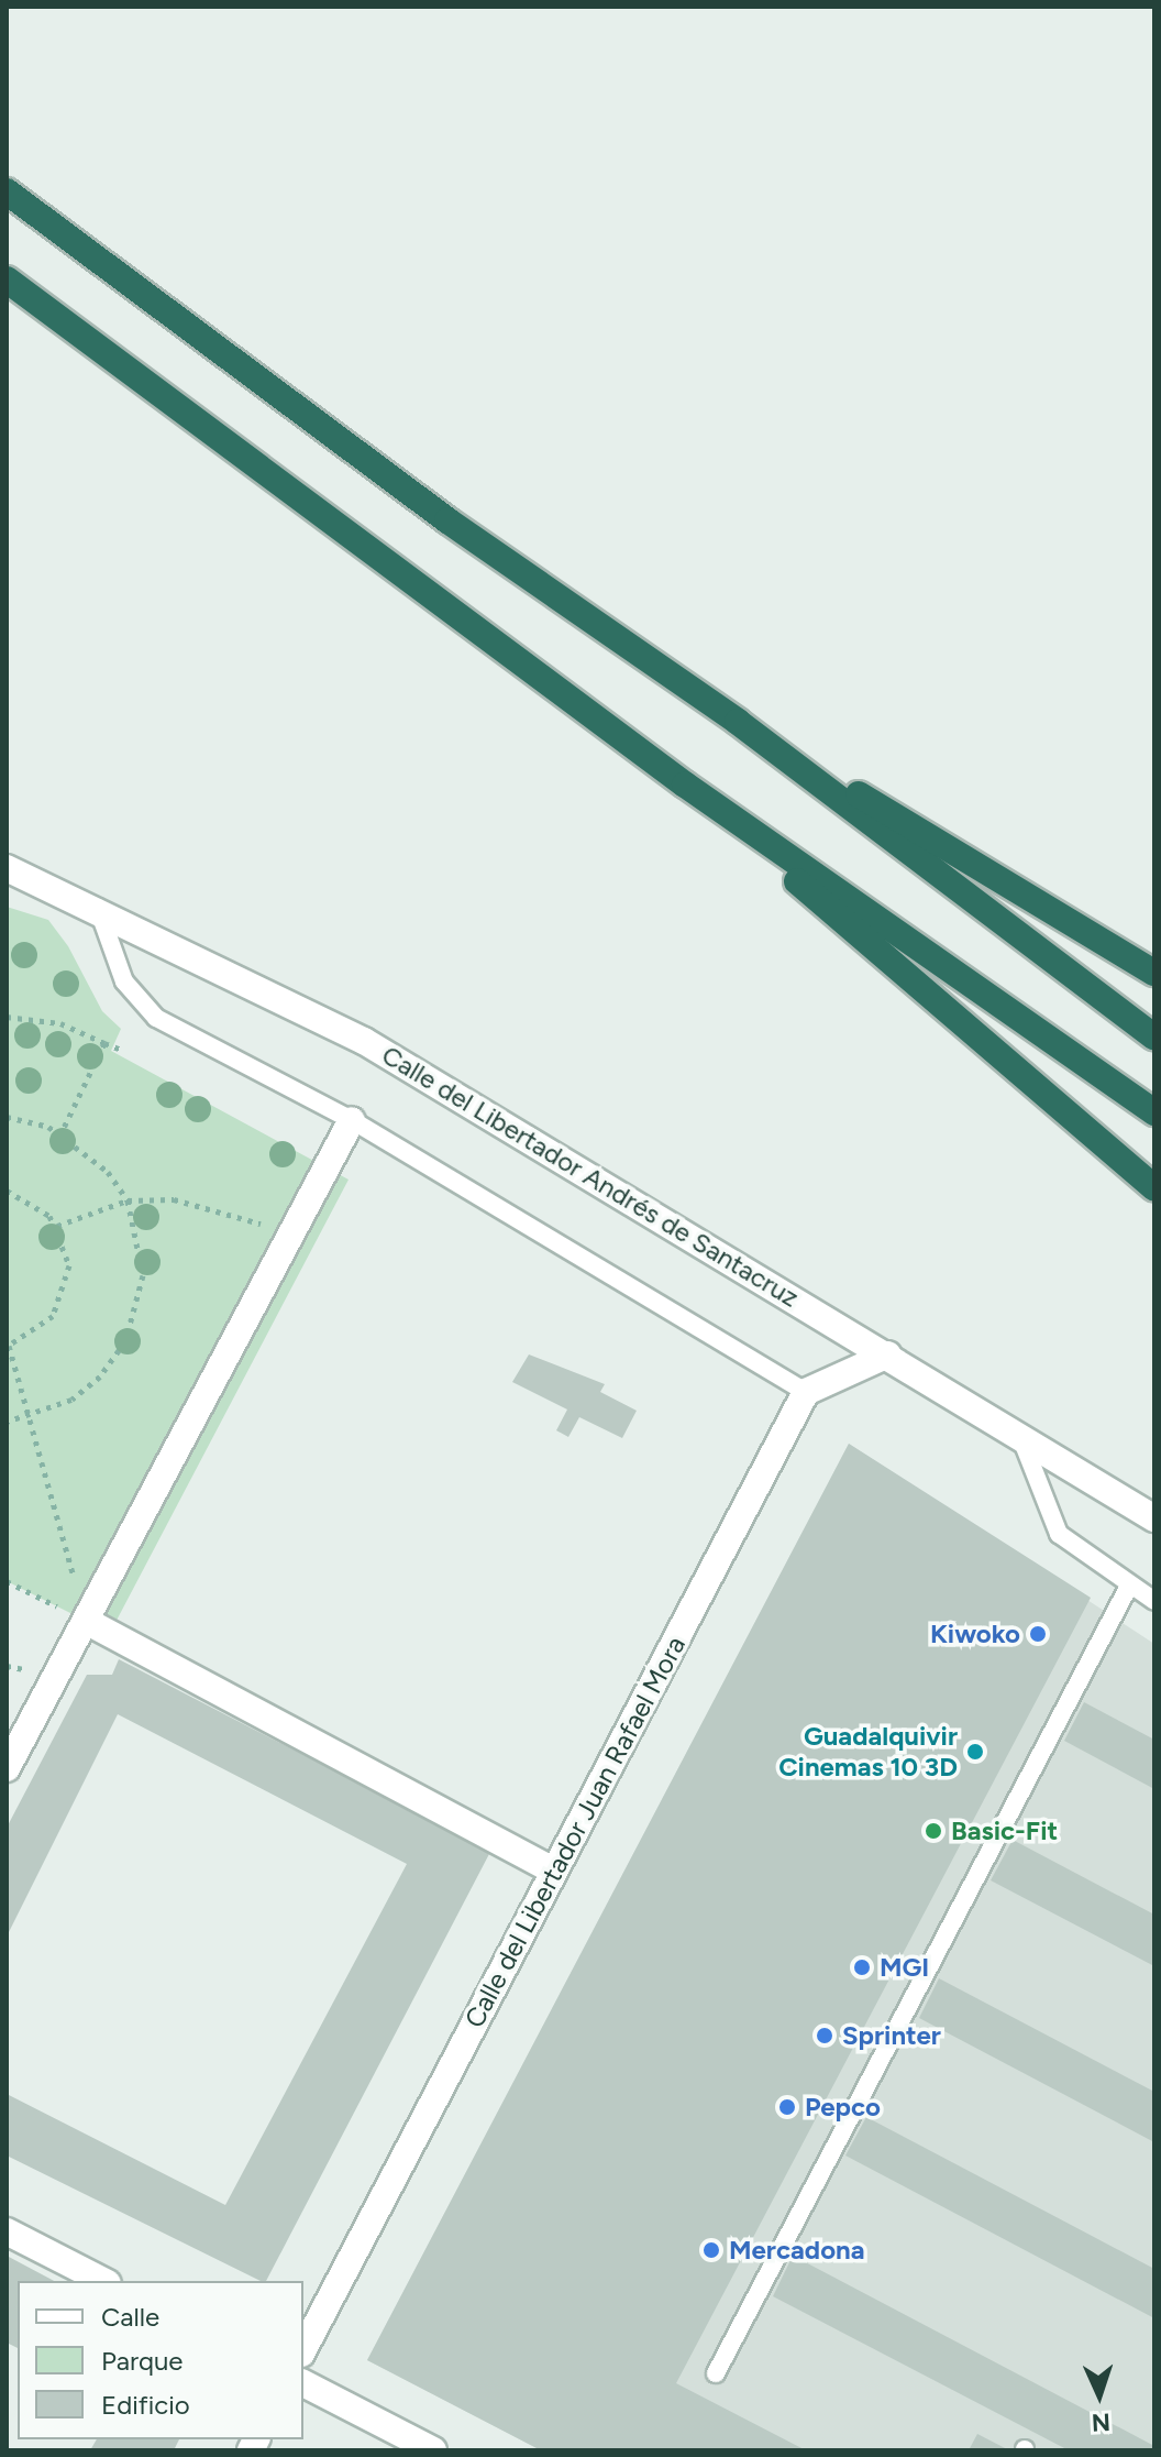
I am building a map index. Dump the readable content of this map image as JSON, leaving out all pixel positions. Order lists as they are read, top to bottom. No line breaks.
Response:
{"streets":{"street":["Calle del Libertador Andrés de Santacruz","Calle del Libertador Juan Rafael Mora"]},"places":["Kiwoko","Guadalquivir Cinemas 10 3D","Basic-Fit","MGI","Sprinter","Pepco","Mercadona"],"legend":["Calle","Parque","Edificio"],"north":"bottom"}
